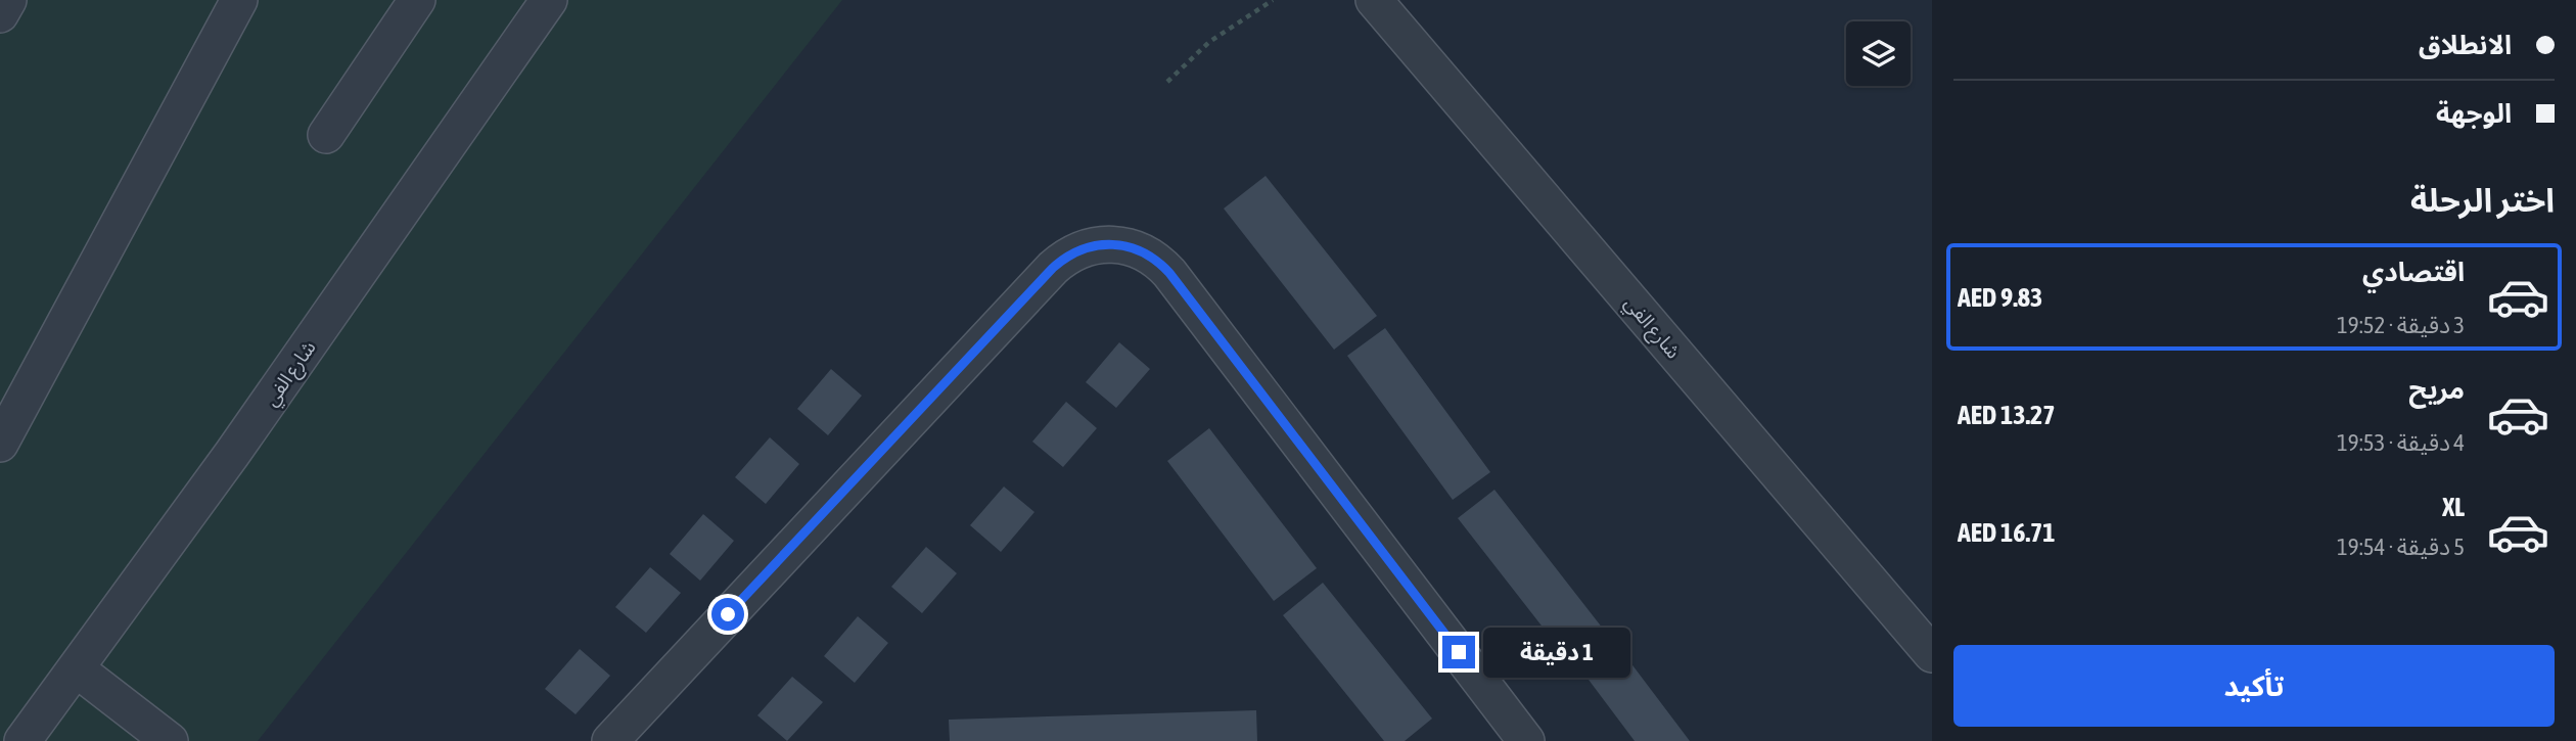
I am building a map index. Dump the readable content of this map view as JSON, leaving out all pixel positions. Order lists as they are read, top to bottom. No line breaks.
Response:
{"streets":{"street":["شارع الفي"]},"page":{"banner":["الانطلاق","الوجهة"],"heading":"اختر الرحلة","list":[{"name":"اقتصادي","note":"3 دقيقة · 19:52","value":"AED 9.83"},{"name":"مريح","note":"4 دقيقة · 19:53","value":"AED 13.27"},{"name":"XL","note":"5 دقيقة · 19:54","value":"AED 16.71"}],"bubble":"1 دقيقة","buttons":"تأكيد"}}
